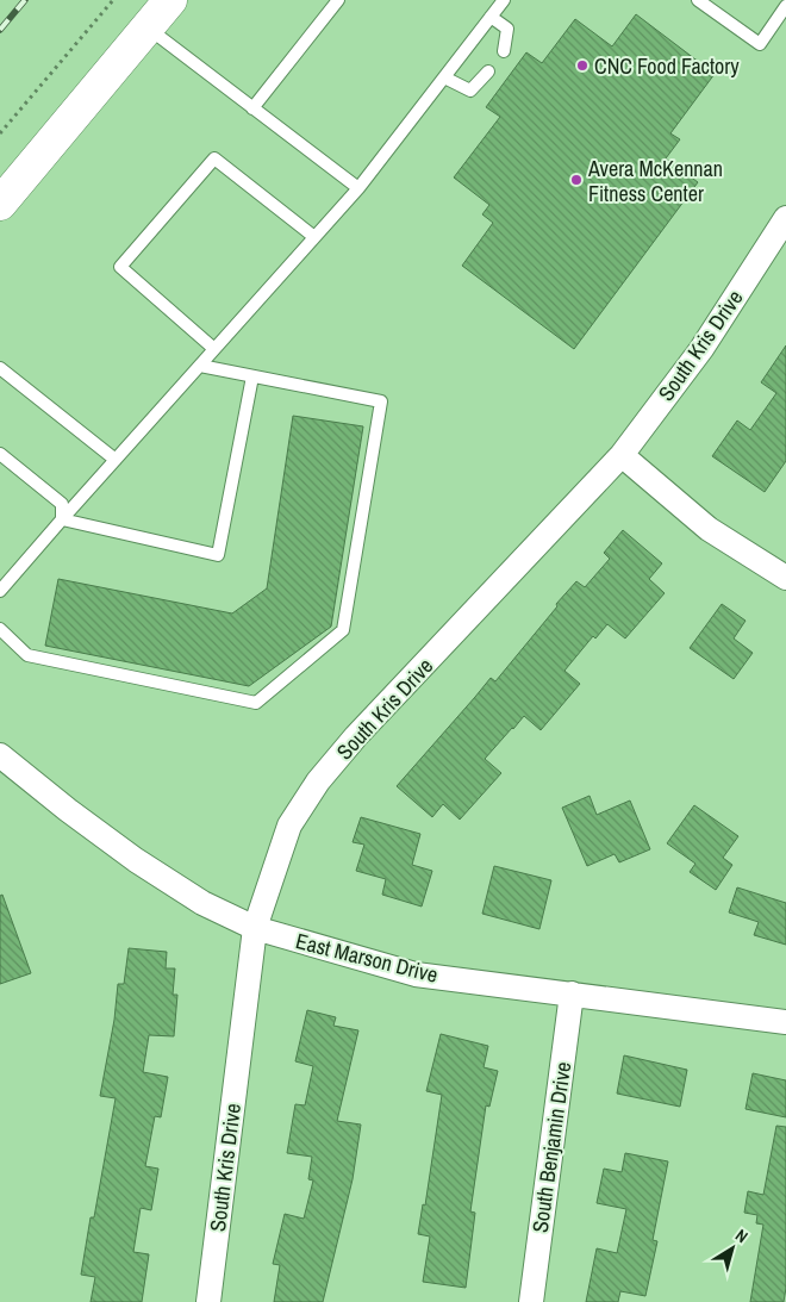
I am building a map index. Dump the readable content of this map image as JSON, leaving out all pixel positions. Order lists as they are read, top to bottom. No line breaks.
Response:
{"streets":{"street":["South Kris Drive","East Marson Drive","South Benjamin Drive"]},"crossings":[["South Kris Drive","East Marson Drive"],["East Marson Drive","South Benjamin Drive"]],"places":["CNC Food Factory","Avera McKennan Fitness Center"],"north":"top right"}
